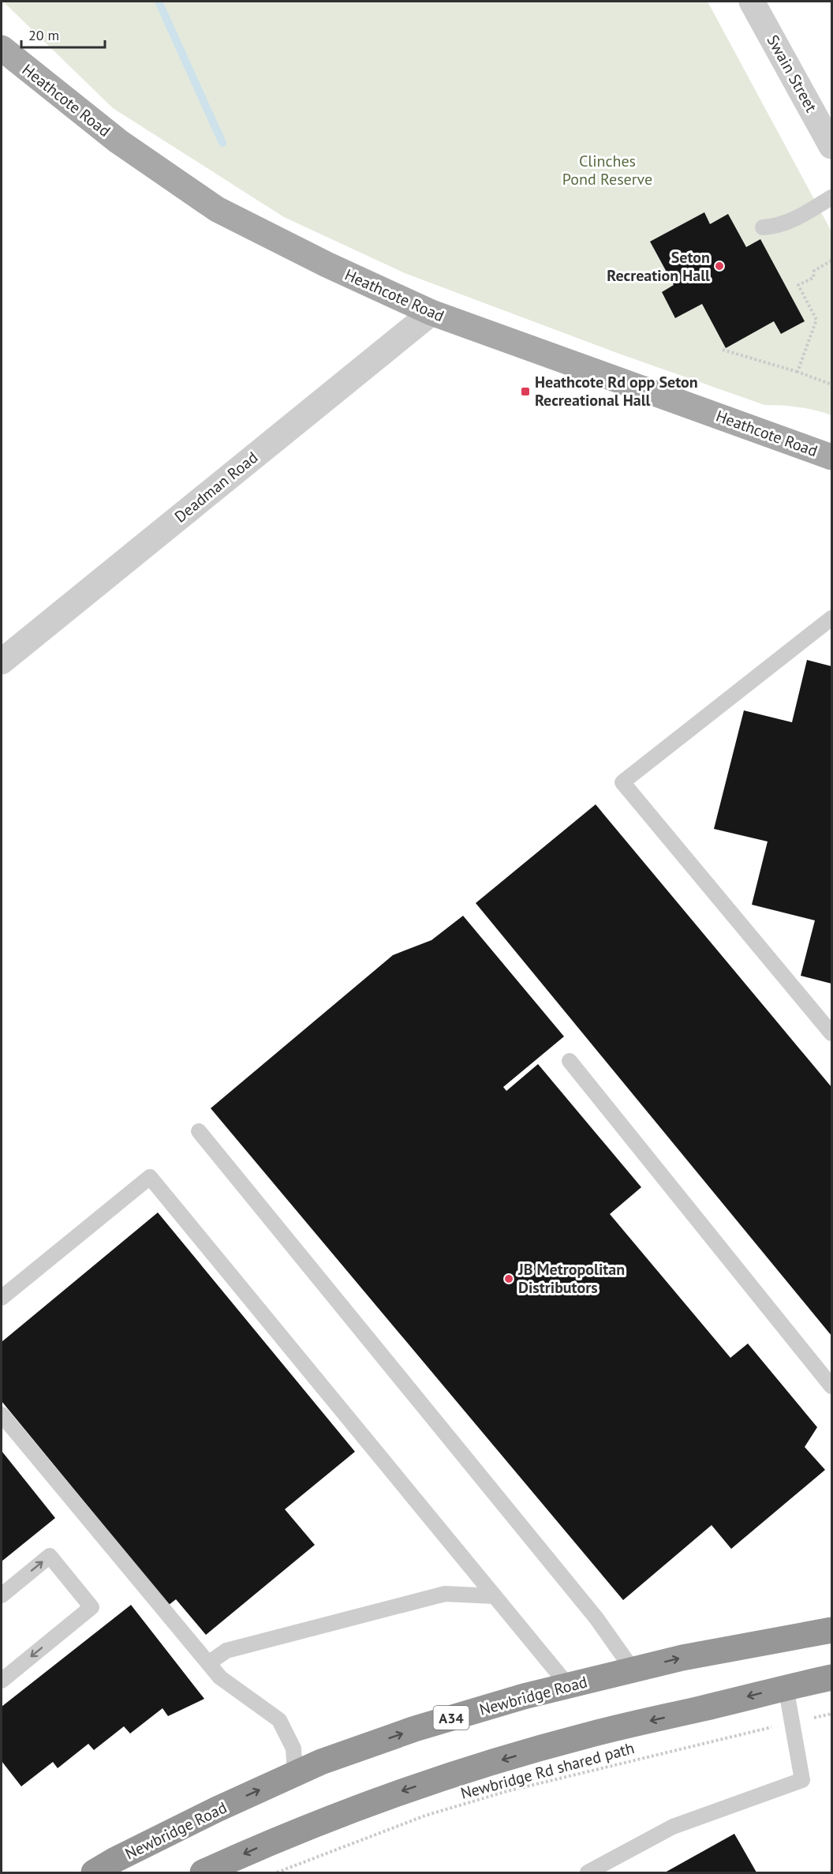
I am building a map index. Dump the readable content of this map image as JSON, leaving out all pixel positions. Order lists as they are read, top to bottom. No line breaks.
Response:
{"streets":{"highway":["Newbridge Road","A34"],"main road":["Heathcote Road"],"street":["Swain Street","Deadman Road"],"path":["Newbridge Rd shared path"]},"crossings":[["Heathcote Road","Deadman Road"]],"parks":["Clinches Pond Reserve"],"places":{"other":["Seton Recreation Hall","JB Metropolitan Distributors"],"transit":["Heathcote Rd opp Seton Recreational Hall"]},"scale_bar":"20 m"}
